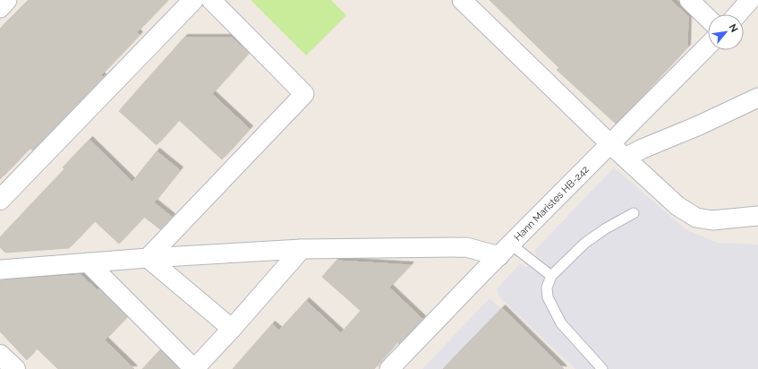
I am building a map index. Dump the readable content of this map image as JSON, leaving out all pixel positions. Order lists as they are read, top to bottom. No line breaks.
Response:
{"streets":{"street":["Hann Maristes HB-242"]},"north":"top right"}
